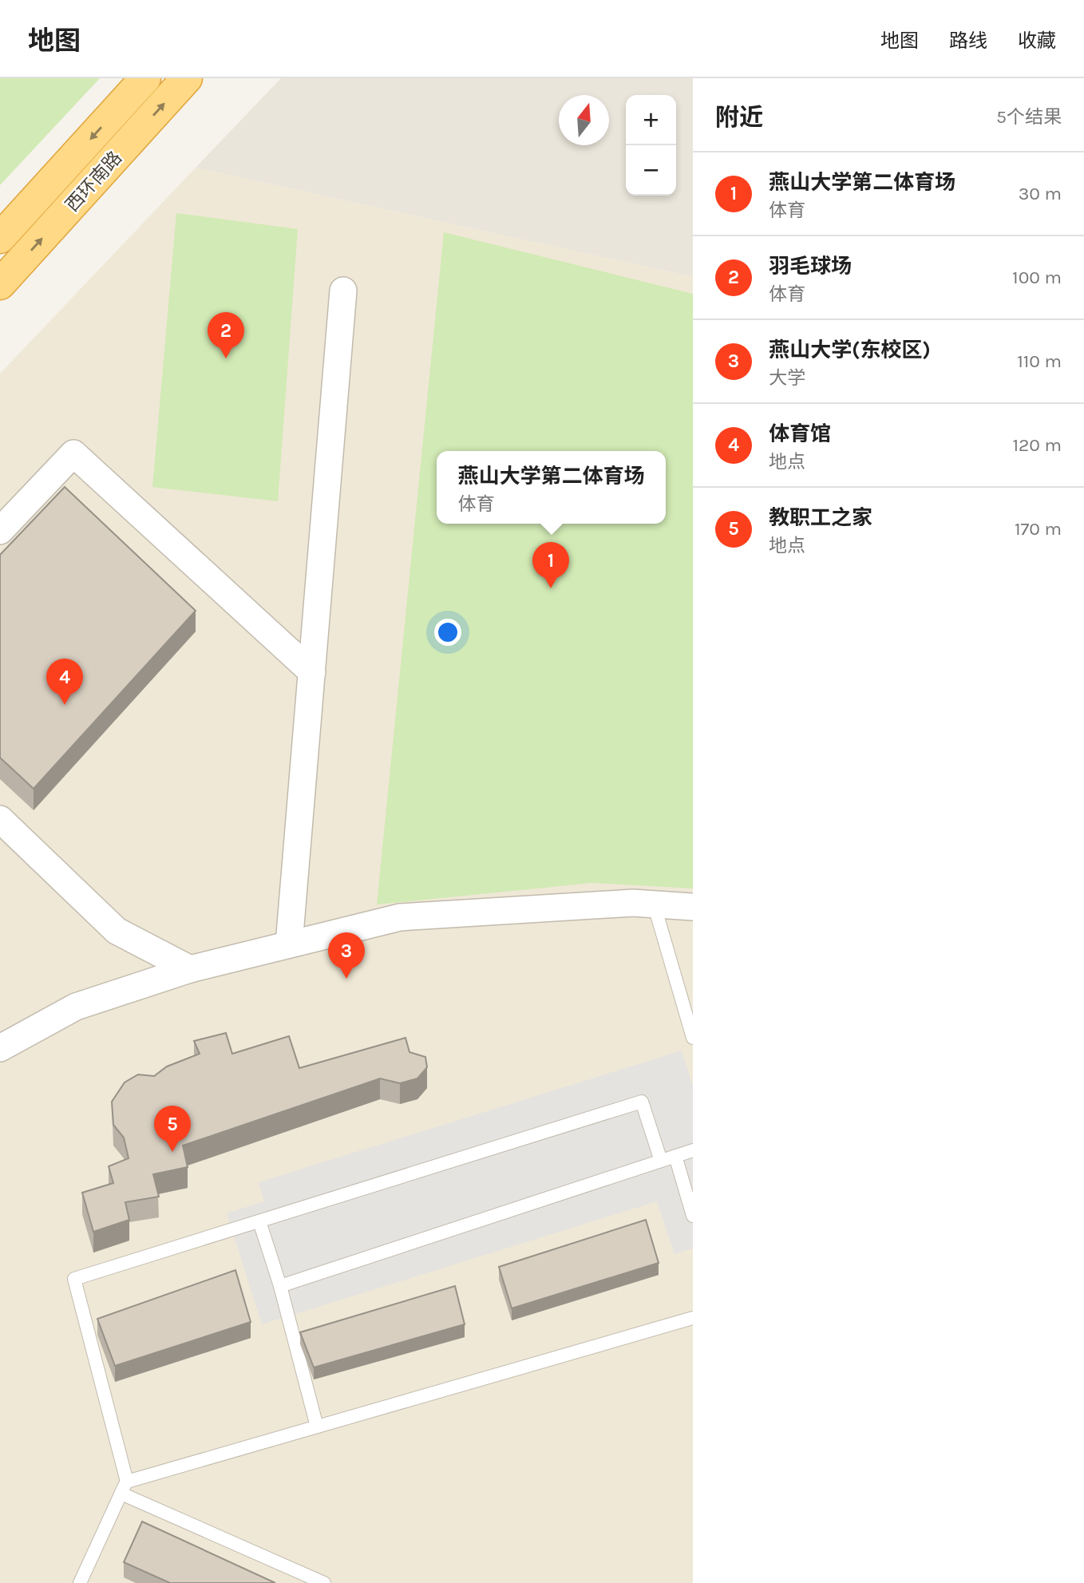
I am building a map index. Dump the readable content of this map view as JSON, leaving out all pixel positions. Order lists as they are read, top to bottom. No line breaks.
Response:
{"streets":{"highway":["西环南路"]},"north":"top","page":{"header":"地图","nav":["地图","路线","收藏"],"heading":["附近","5个结果"],"map_buttons":["+","−"],"list":[{"mark":"1","name":"燕山大学第二体育场","note":"体育","value":"30 m"},{"mark":"2","name":"羽毛球场","note":"体育","value":"100 m"},{"mark":"3","name":"燕山大学(东校区)","note":"大学","value":"110 m"},{"mark":"4","name":"体育馆","note":"地点","value":"120 m"},{"mark":"5","name":"教职工之家","note":"地点","value":"170 m"}],"pins":["2","1","4","3","5"],"popup":["燕山大学第二体育场","体育"]}}
